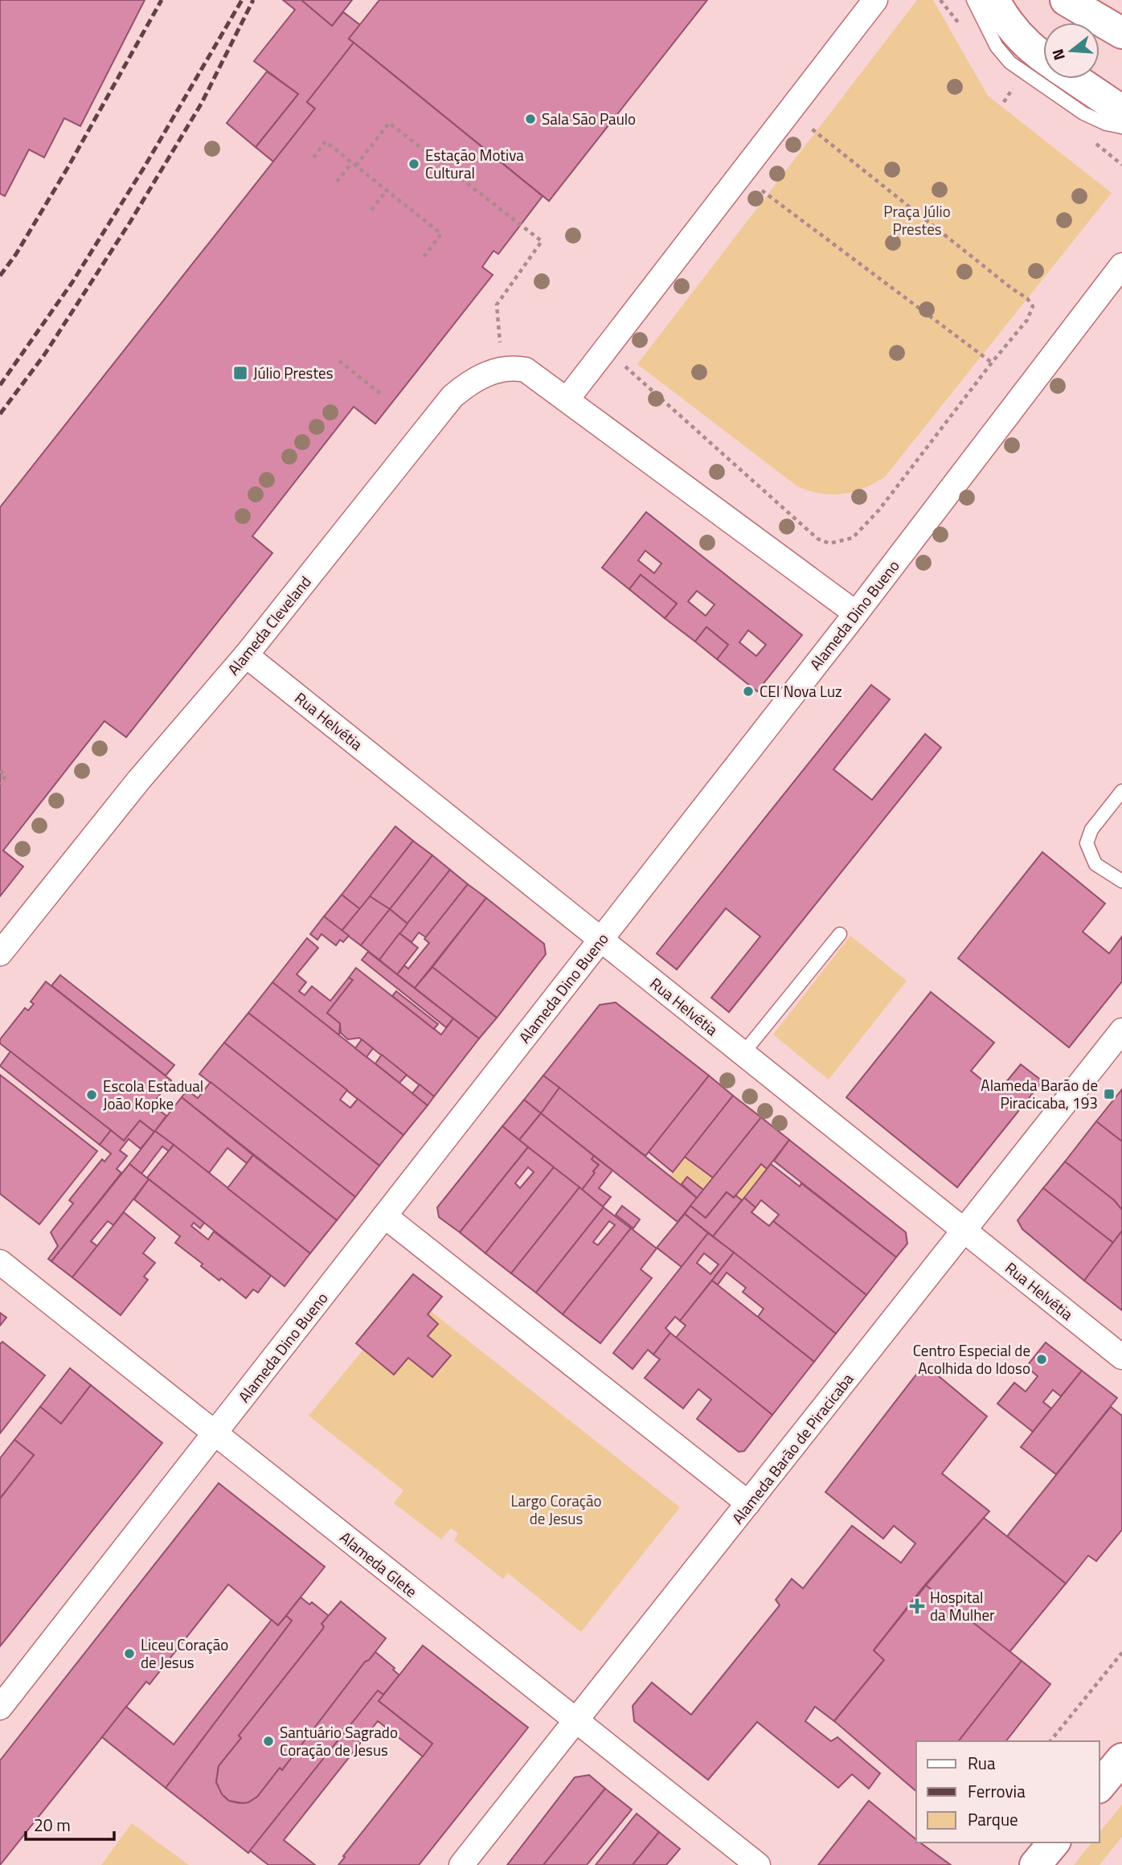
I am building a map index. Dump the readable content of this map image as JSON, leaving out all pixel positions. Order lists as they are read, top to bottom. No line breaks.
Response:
{"streets":{"street":["Alameda Dino Bueno","Alameda Cleveland","Rua Helvétia","Alameda Barão de Piracicaba","Alameda Glete"]},"crossings":[["Alameda Dino Bueno","Rua Helvétia"],["Alameda Dino Bueno","Alameda Glete"],["Alameda Cleveland","Rua Helvétia"],["Rua Helvétia","Alameda Barão de Piracicaba"],["Alameda Barão de Piracicaba","Alameda Glete"]],"parks":["Praça Júlio Prestes","Largo Coração de Jesus"],"places":{"other":["Sala São Paulo","Estação Motiva Cultural","CEI Nova Luz","Escola Estadual João Kopke","Centro Especial de Acolhida do Idoso","Liceu Coração de Jesus","Santuário Sagrado Coração de Jesus"],"transit":["Júlio Prestes","Alameda Barão de Piracicaba, 193"],"health":["Hospital da Mulher"]},"legend":["Rua","Ferrovia","Parque"],"scale_bar":"20 m","north":"left"}
